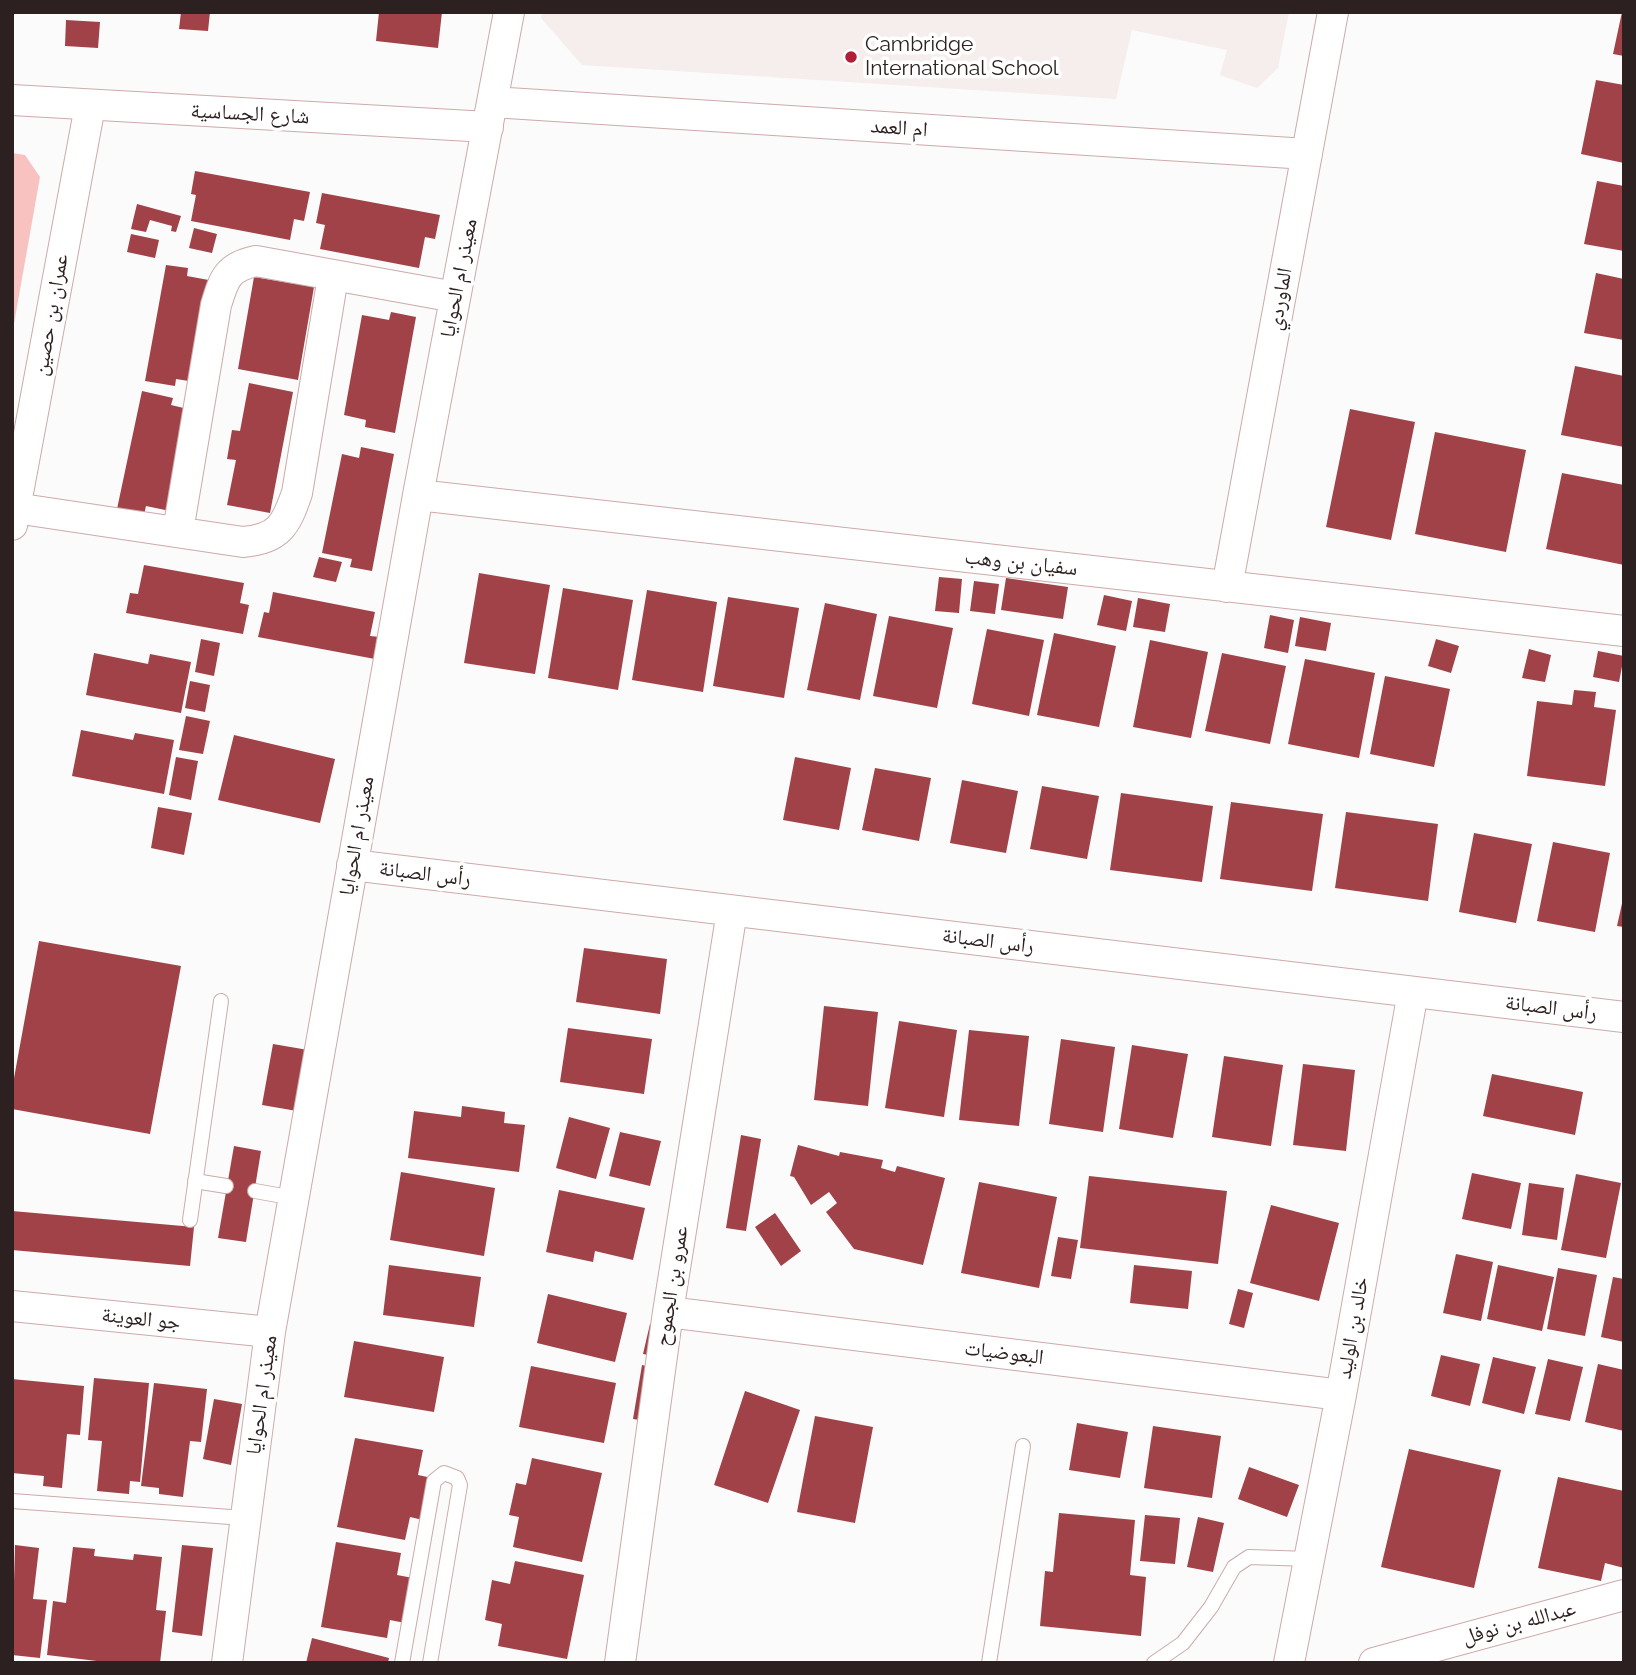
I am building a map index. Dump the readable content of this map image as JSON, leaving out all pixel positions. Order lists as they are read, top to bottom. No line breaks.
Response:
{"streets":{"street":["شارع الجساسية","ام العمد","معيذر ام الحوايا","الماوردي","عمران بن حصين","سفيان بن وهب","رأس الصبانة","عمرو بن الجموح","جو العوينة","خالد بن الوليد","البعوضيات","عبدالله بن نوفل"]},"crossings":[["شارع الجساسية","ام العمد"],["شارع الجساسية","معيذر ام الحوايا"],["شارع الجساسية","عمران بن حصين"],["ام العمد","معيذر ام الحوايا"],["ام العمد","الماوردي"],["معيذر ام الحوايا","سفيان بن وهب"],["معيذر ام الحوايا","رأس الصبانة"],["معيذر ام الحوايا","جو العوينة"],["الماوردي","سفيان بن وهب"],["رأس الصبانة","عمرو بن الجموح"],["رأس الصبانة","خالد بن الوليد"],["عمرو بن الجموح","البعوضيات"],["خالد بن الوليد","البعوضيات"]],"places":["Cambridge International School"]}
